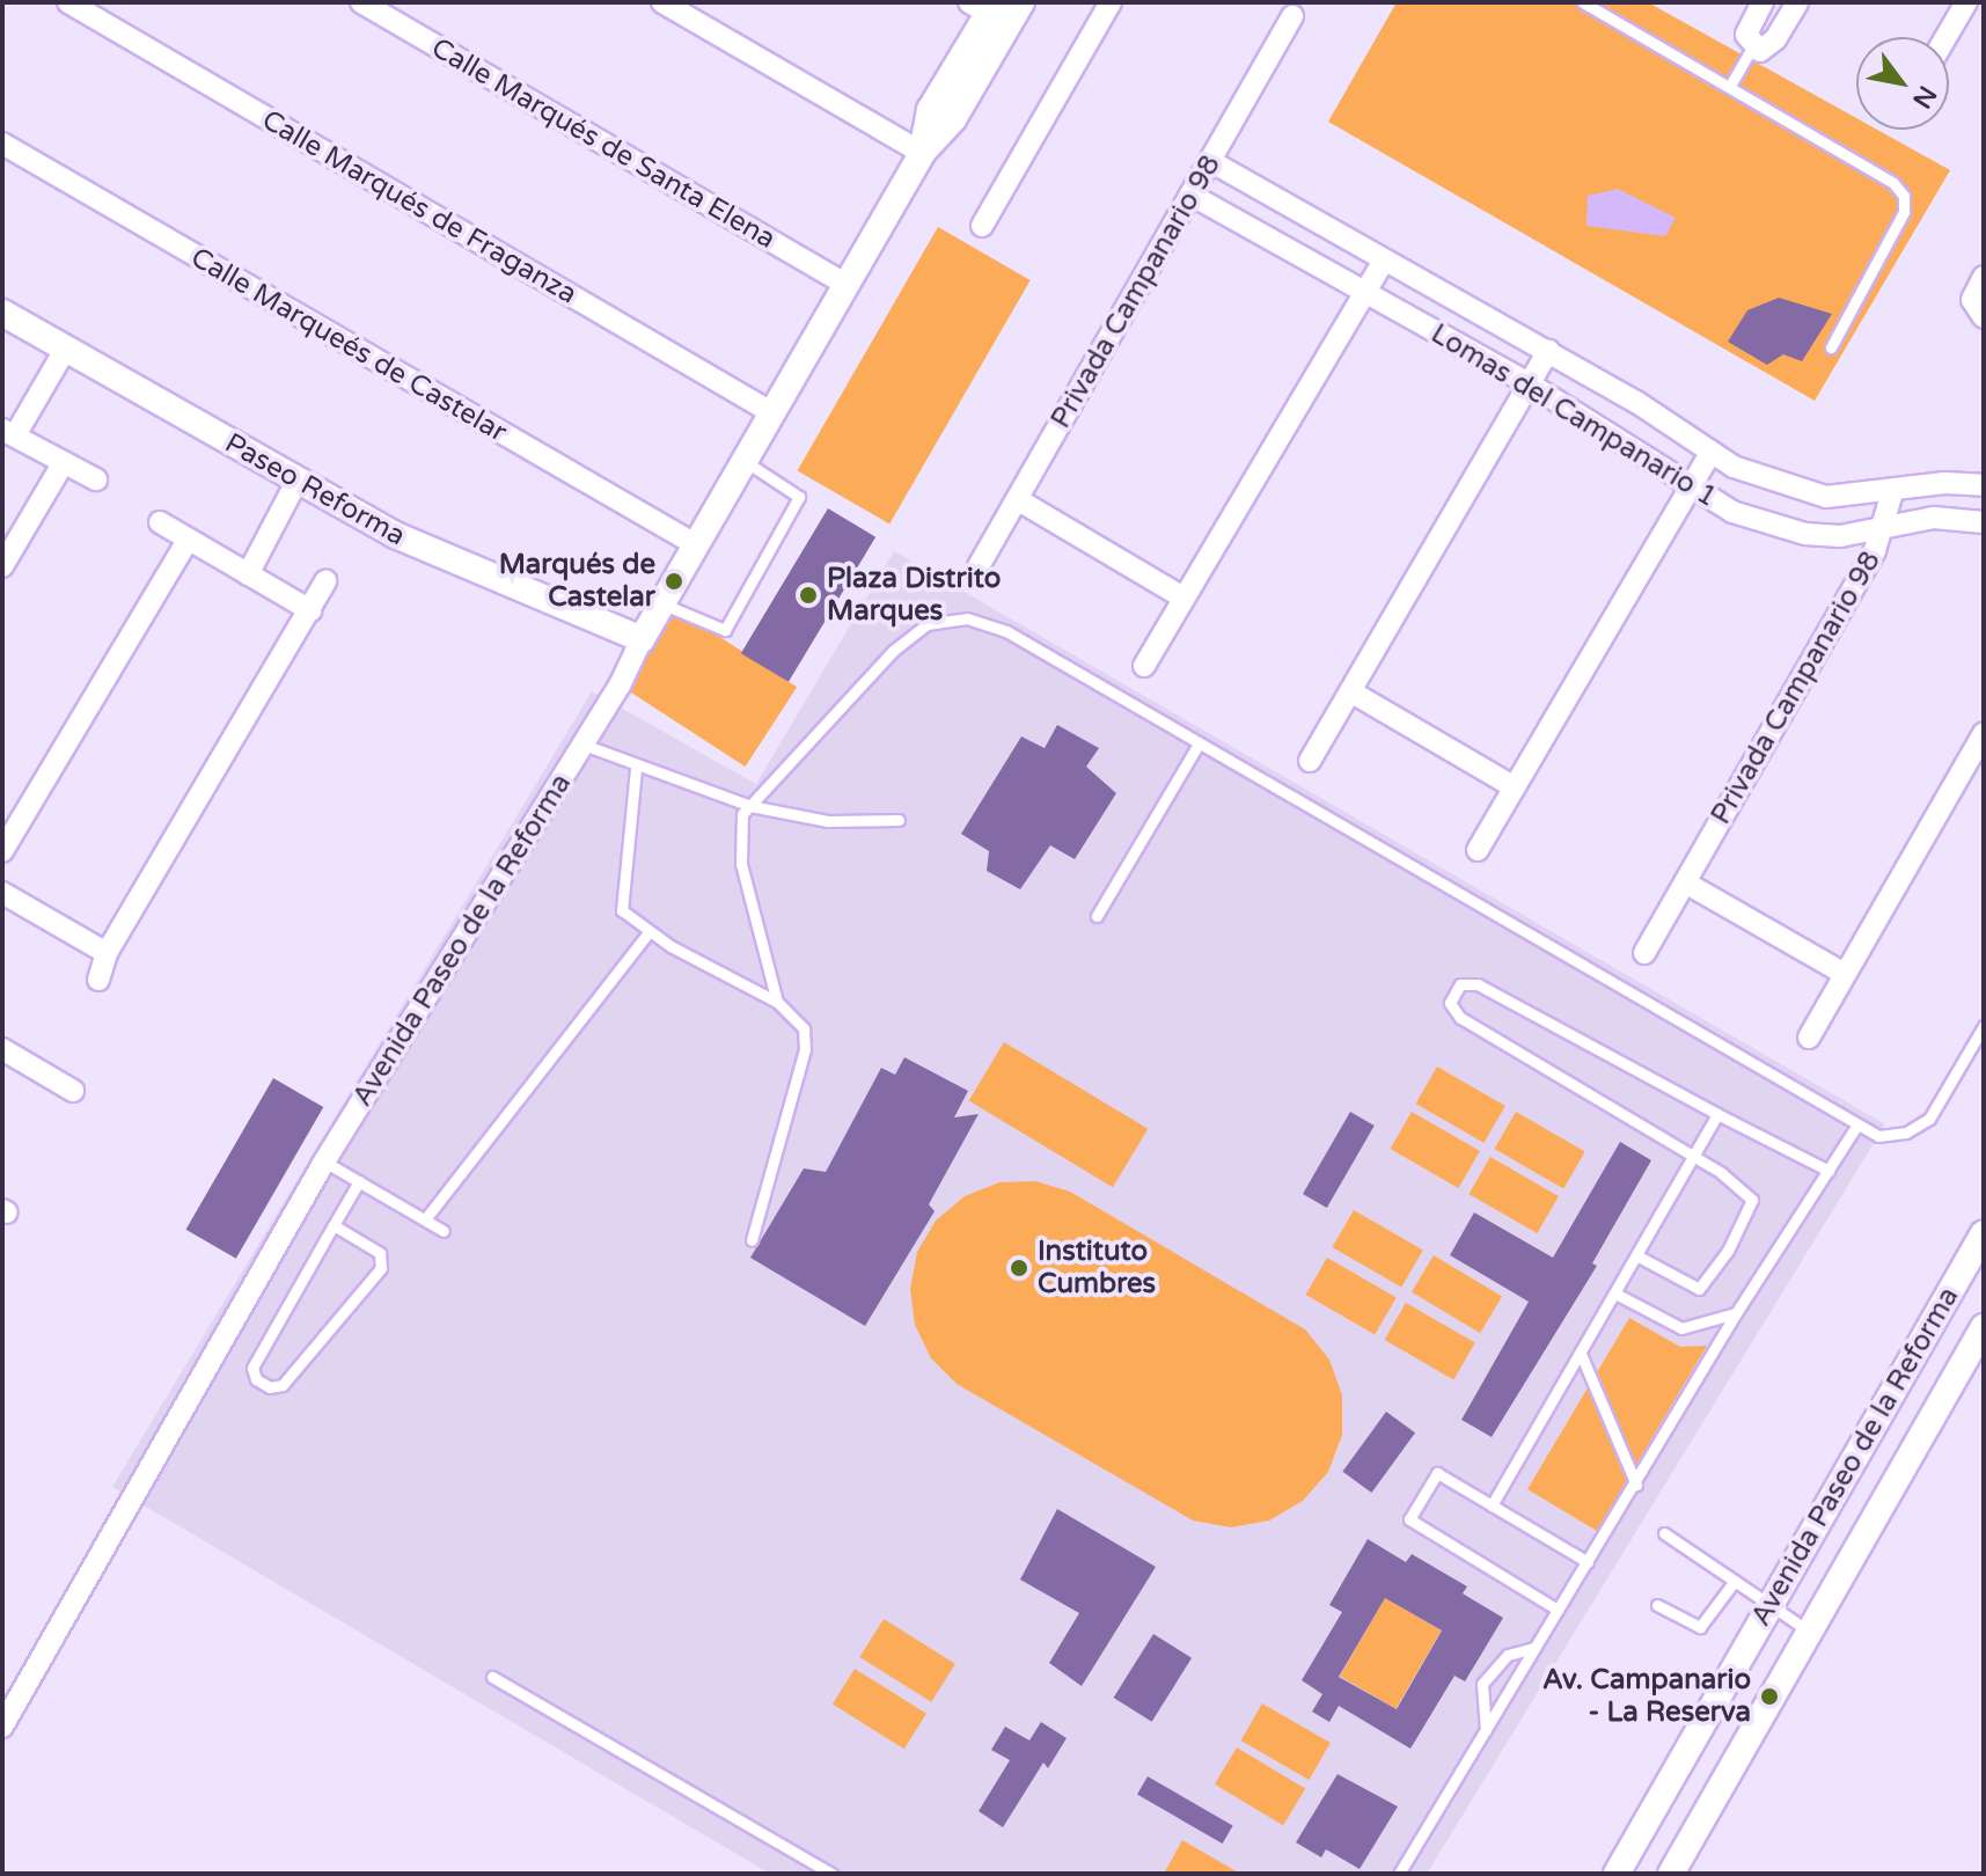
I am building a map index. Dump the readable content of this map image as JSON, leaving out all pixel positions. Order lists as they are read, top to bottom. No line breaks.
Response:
{"streets":{"street":["Calle Marqués de Santa Elena","Calle Marqués de Fraganza","Privada Campanario 98","Calle Marqueés de Castelar","Lomas del Campanario 1","Paseo Reforma","Avenida Paseo de la Reforma"]},"crossings":[["Calle Marqués de Santa Elena","Avenida Paseo de la Reforma"],["Calle Marqués de Fraganza","Avenida Paseo de la Reforma"],["Privada Campanario 98","Lomas del Campanario 1"],["Calle Marqueés de Castelar","Avenida Paseo de la Reforma"],["Paseo Reforma","Avenida Paseo de la Reforma"]],"places":["Marqués de Castelar","Plaza Distrito Marques","Instituto Cumbres","Av. Campanario - La Reserva"],"north":"bottom right"}
